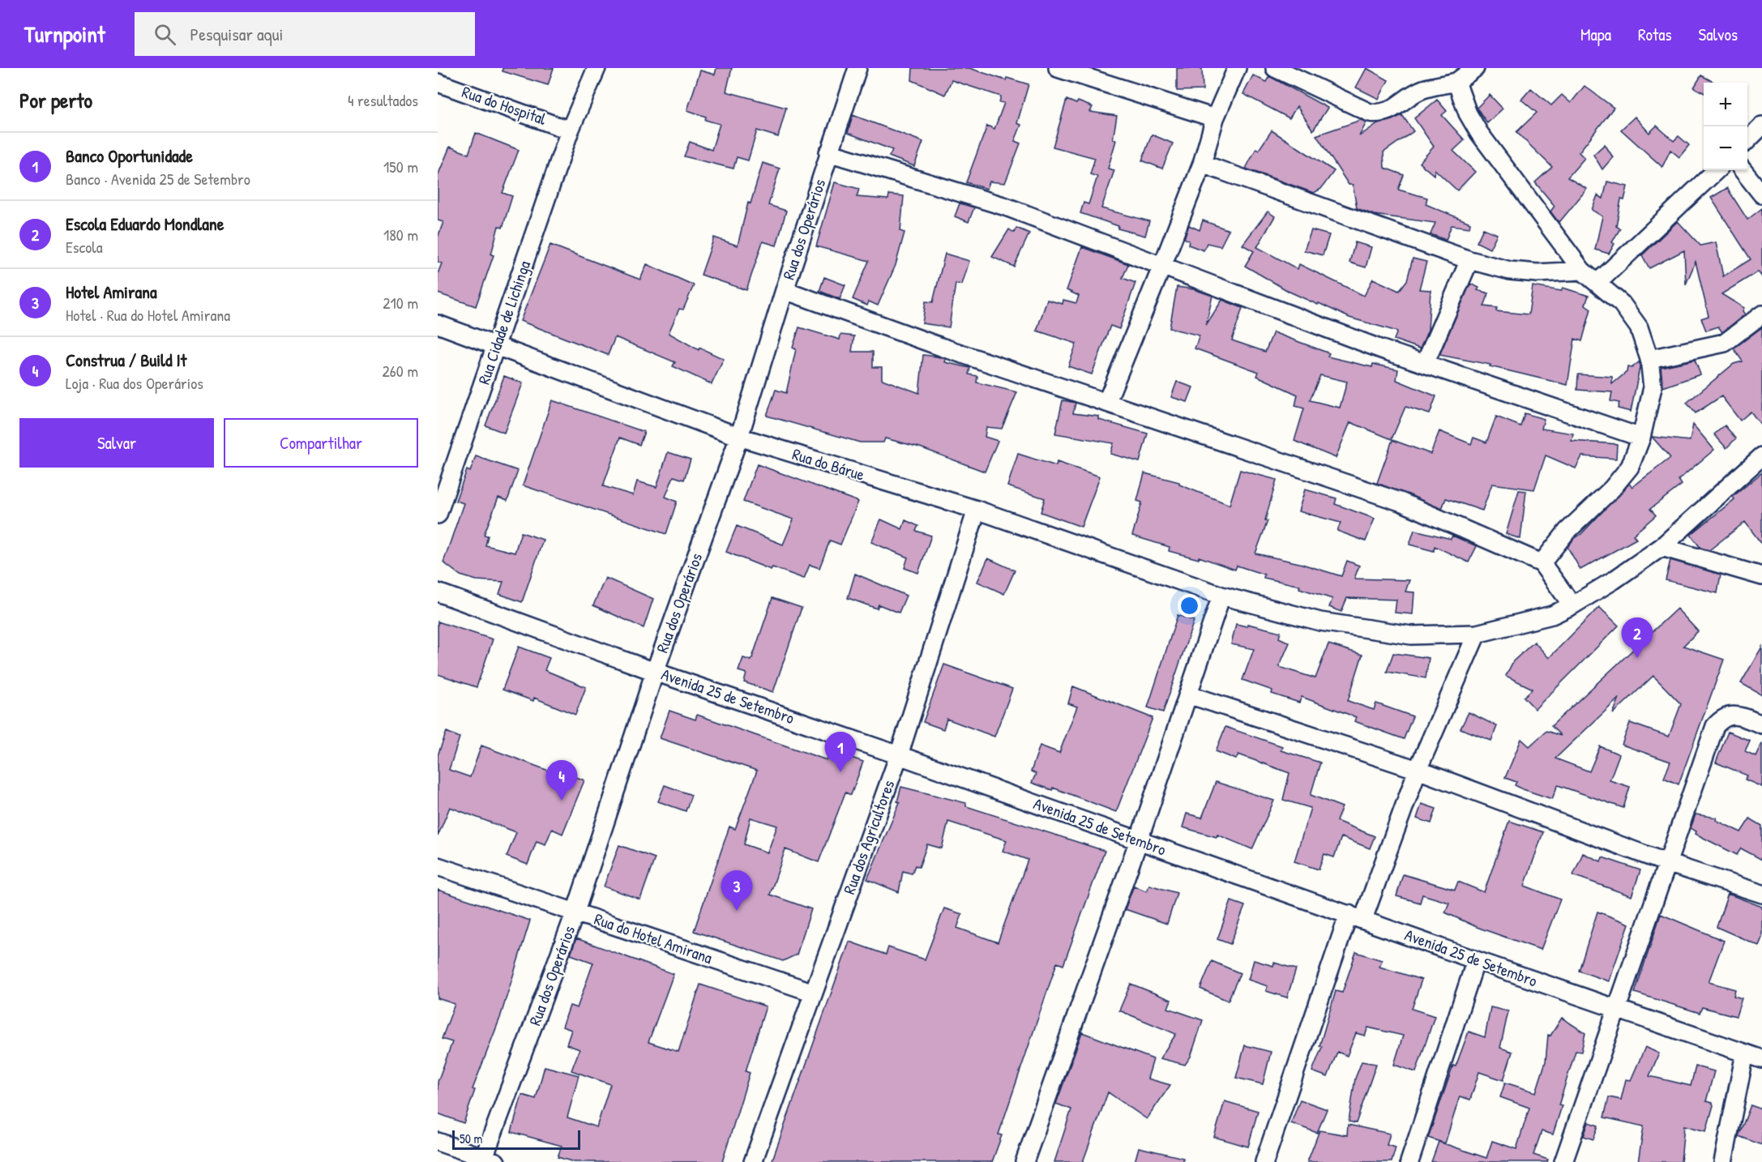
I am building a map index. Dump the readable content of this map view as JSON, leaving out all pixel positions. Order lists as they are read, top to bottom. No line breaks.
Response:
{"streets":{"street":["Rua do Hospital","Rua dos Operários","Rua Cidade de Lichinga","Rua do Bárue","Avenida 25 de Setembro","Rua dos Agricultores","Rua do Hotel Amirana"]},"crossings":[["Rua do Hospital","Rua Cidade de Lichinga"],["Rua dos Operários","Rua do Bárue"],["Rua dos Operários","Avenida 25 de Setembro"],["Rua dos Operários","Rua do Hotel Amirana"],["Rua Cidade de Lichinga","Rua do Bárue"],["Rua do Bárue","Rua dos Agricultores"],["Avenida 25 de Setembro","Rua dos Agricultores"],["Rua dos Agricultores","Rua do Hotel Amirana"]],"scale_bar":"50 m","page":{"header":"Turnpoint","search":"Pesquisar aqui","nav":["Mapa","Rotas","Salvos"],"heading":["Por perto","4 resultados"],"map_buttons":["+","−"],"list":[{"mark":"1","name":"Banco Oportunidade","note":"Banco · Avenida 25 de Setembro","value":"150 m"},{"mark":"2","name":"Escola Eduardo Mondlane","note":"Escola","value":"180 m"},{"mark":"3","name":"Hotel Amirana","note":"Hotel · Rua do Hotel Amirana","value":"210 m"},{"mark":"4","name":"Construa / Build It","note":"Loja · Rua dos Operários","value":"260 m"}],"buttons":["Salvar","Compartilhar"],"pins":["2","1","4","3"],"scale":"50 m"}}
